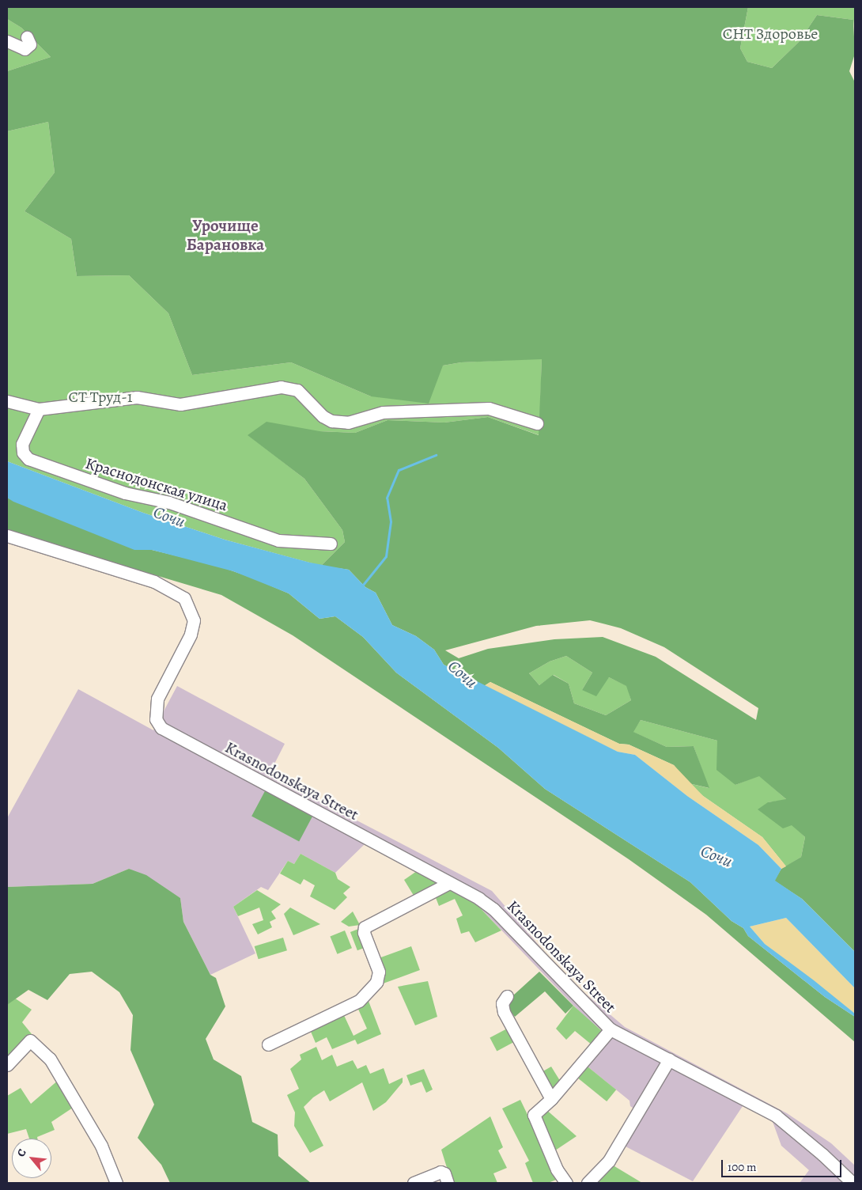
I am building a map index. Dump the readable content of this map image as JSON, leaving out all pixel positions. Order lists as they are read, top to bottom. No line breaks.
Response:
{"streets":{"street":["Краснодонская улица","Krasnodonskaya Street"]},"districts":["Урочище Барановка"],"water":["Сочи"],"parks":["СНТ Здоровье","СТ Труд-1"],"scale_bar":"100 m","north":"top left"}
